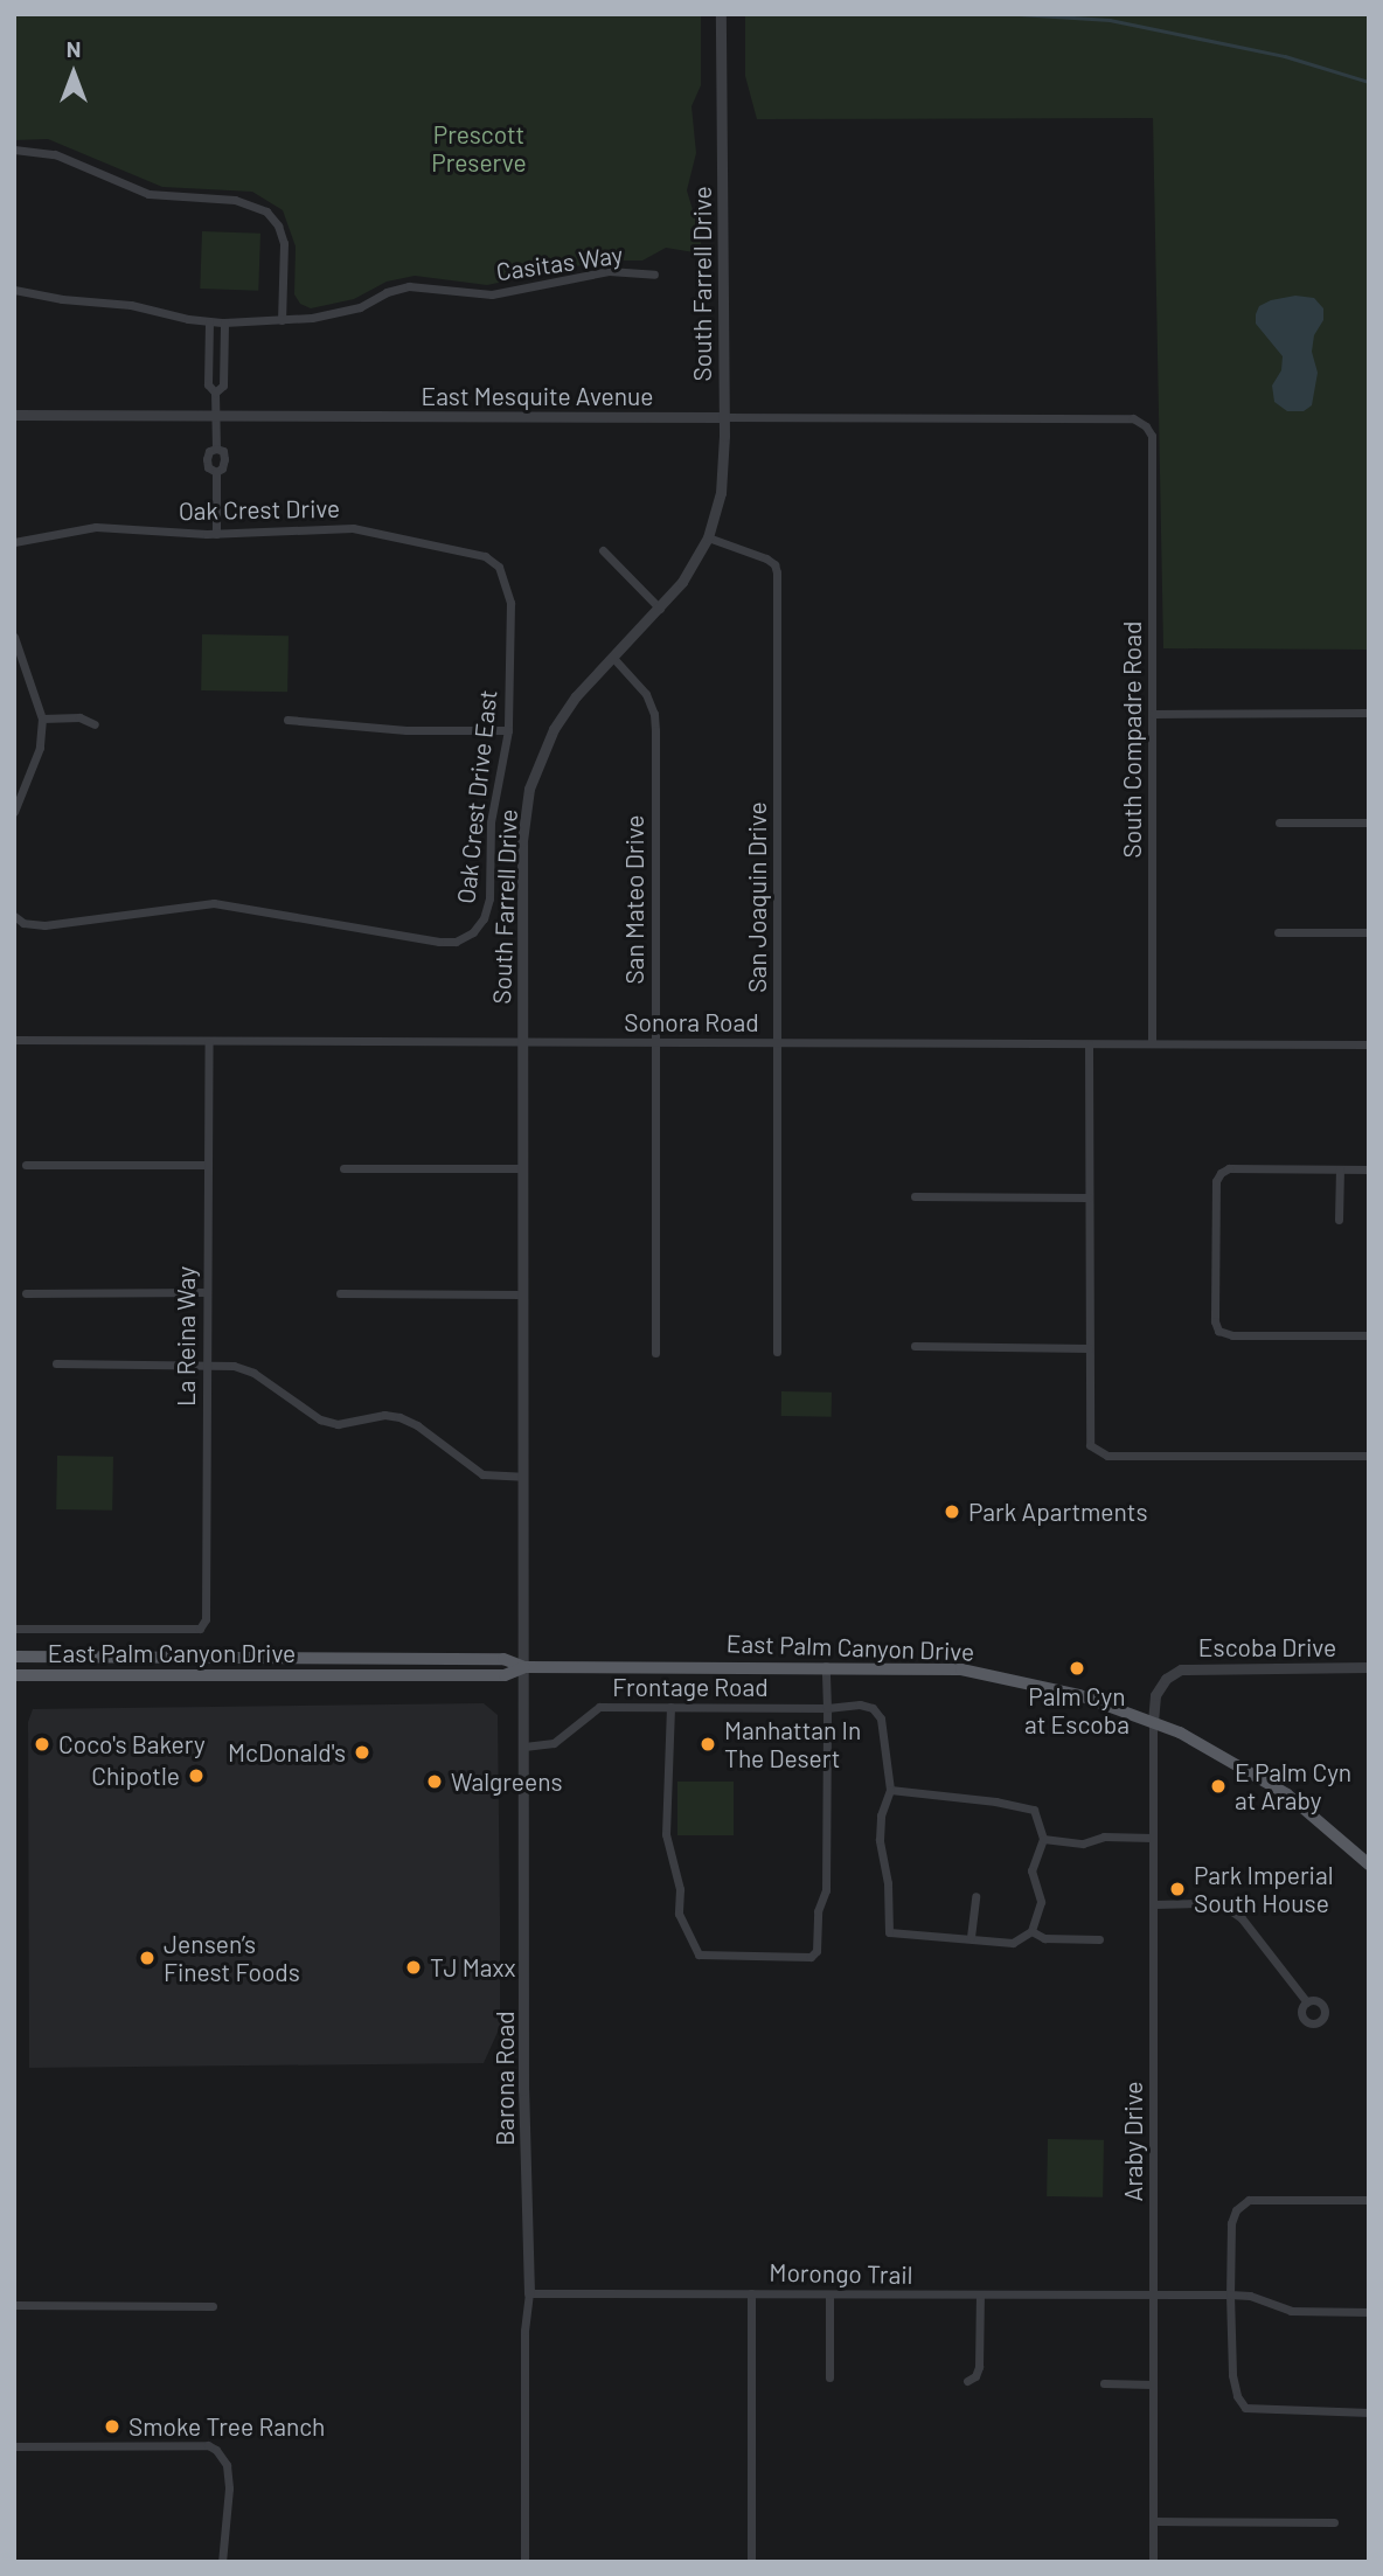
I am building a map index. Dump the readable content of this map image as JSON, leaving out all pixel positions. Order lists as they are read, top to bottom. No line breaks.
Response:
{"streets":{"main road":["East Palm Canyon Drive"],"street":["Casitas Way","South Farrell Drive","East Mesquite Avenue","Oak Crest Drive","South Compadre Road","Oak Crest Drive East","San Joaquin Drive","San Mateo Drive","Sonora Road","La Reina Way","Escoba Drive","Frontage Road","Barona Road","Araby Drive","Morongo Trail"]},"crossings":[["South Farrell Drive","East Mesquite Avenue"],["South Farrell Drive","San Joaquin Drive"],["South Farrell Drive","San Mateo Drive"],["South Farrell Drive","Sonora Road"],["South Farrell Drive","East Palm Canyon Drive"],["South Farrell Drive","Barona Road"],["East Mesquite Avenue","South Compadre Road"],["Oak Crest Drive","Oak Crest Drive East"],["South Compadre Road","Sonora Road"],["San Joaquin Drive","Sonora Road"],["San Mateo Drive","Sonora Road"],["Sonora Road","La Reina Way"],["East Palm Canyon Drive","Escoba Drive"],["East Palm Canyon Drive","Barona Road"],["East Palm Canyon Drive","Araby Drive"],["Escoba Drive","Araby Drive"],["Frontage Road","Barona Road"],["Barona Road","Morongo Trail"],["Araby Drive","Morongo Trail"]],"parks":["Prescott Preserve"],"places":["Park Apartments","Palm Cyn at Escoba","Coco's Bakery","Manhattan In The Desert","McDonald's","Chipotle","Walgreens","E Palm Cyn at Araby","Park Imperial South House","Jensen’s Finest Foods","TJ Maxx","Smoke Tree Ranch"],"north":"top"}
